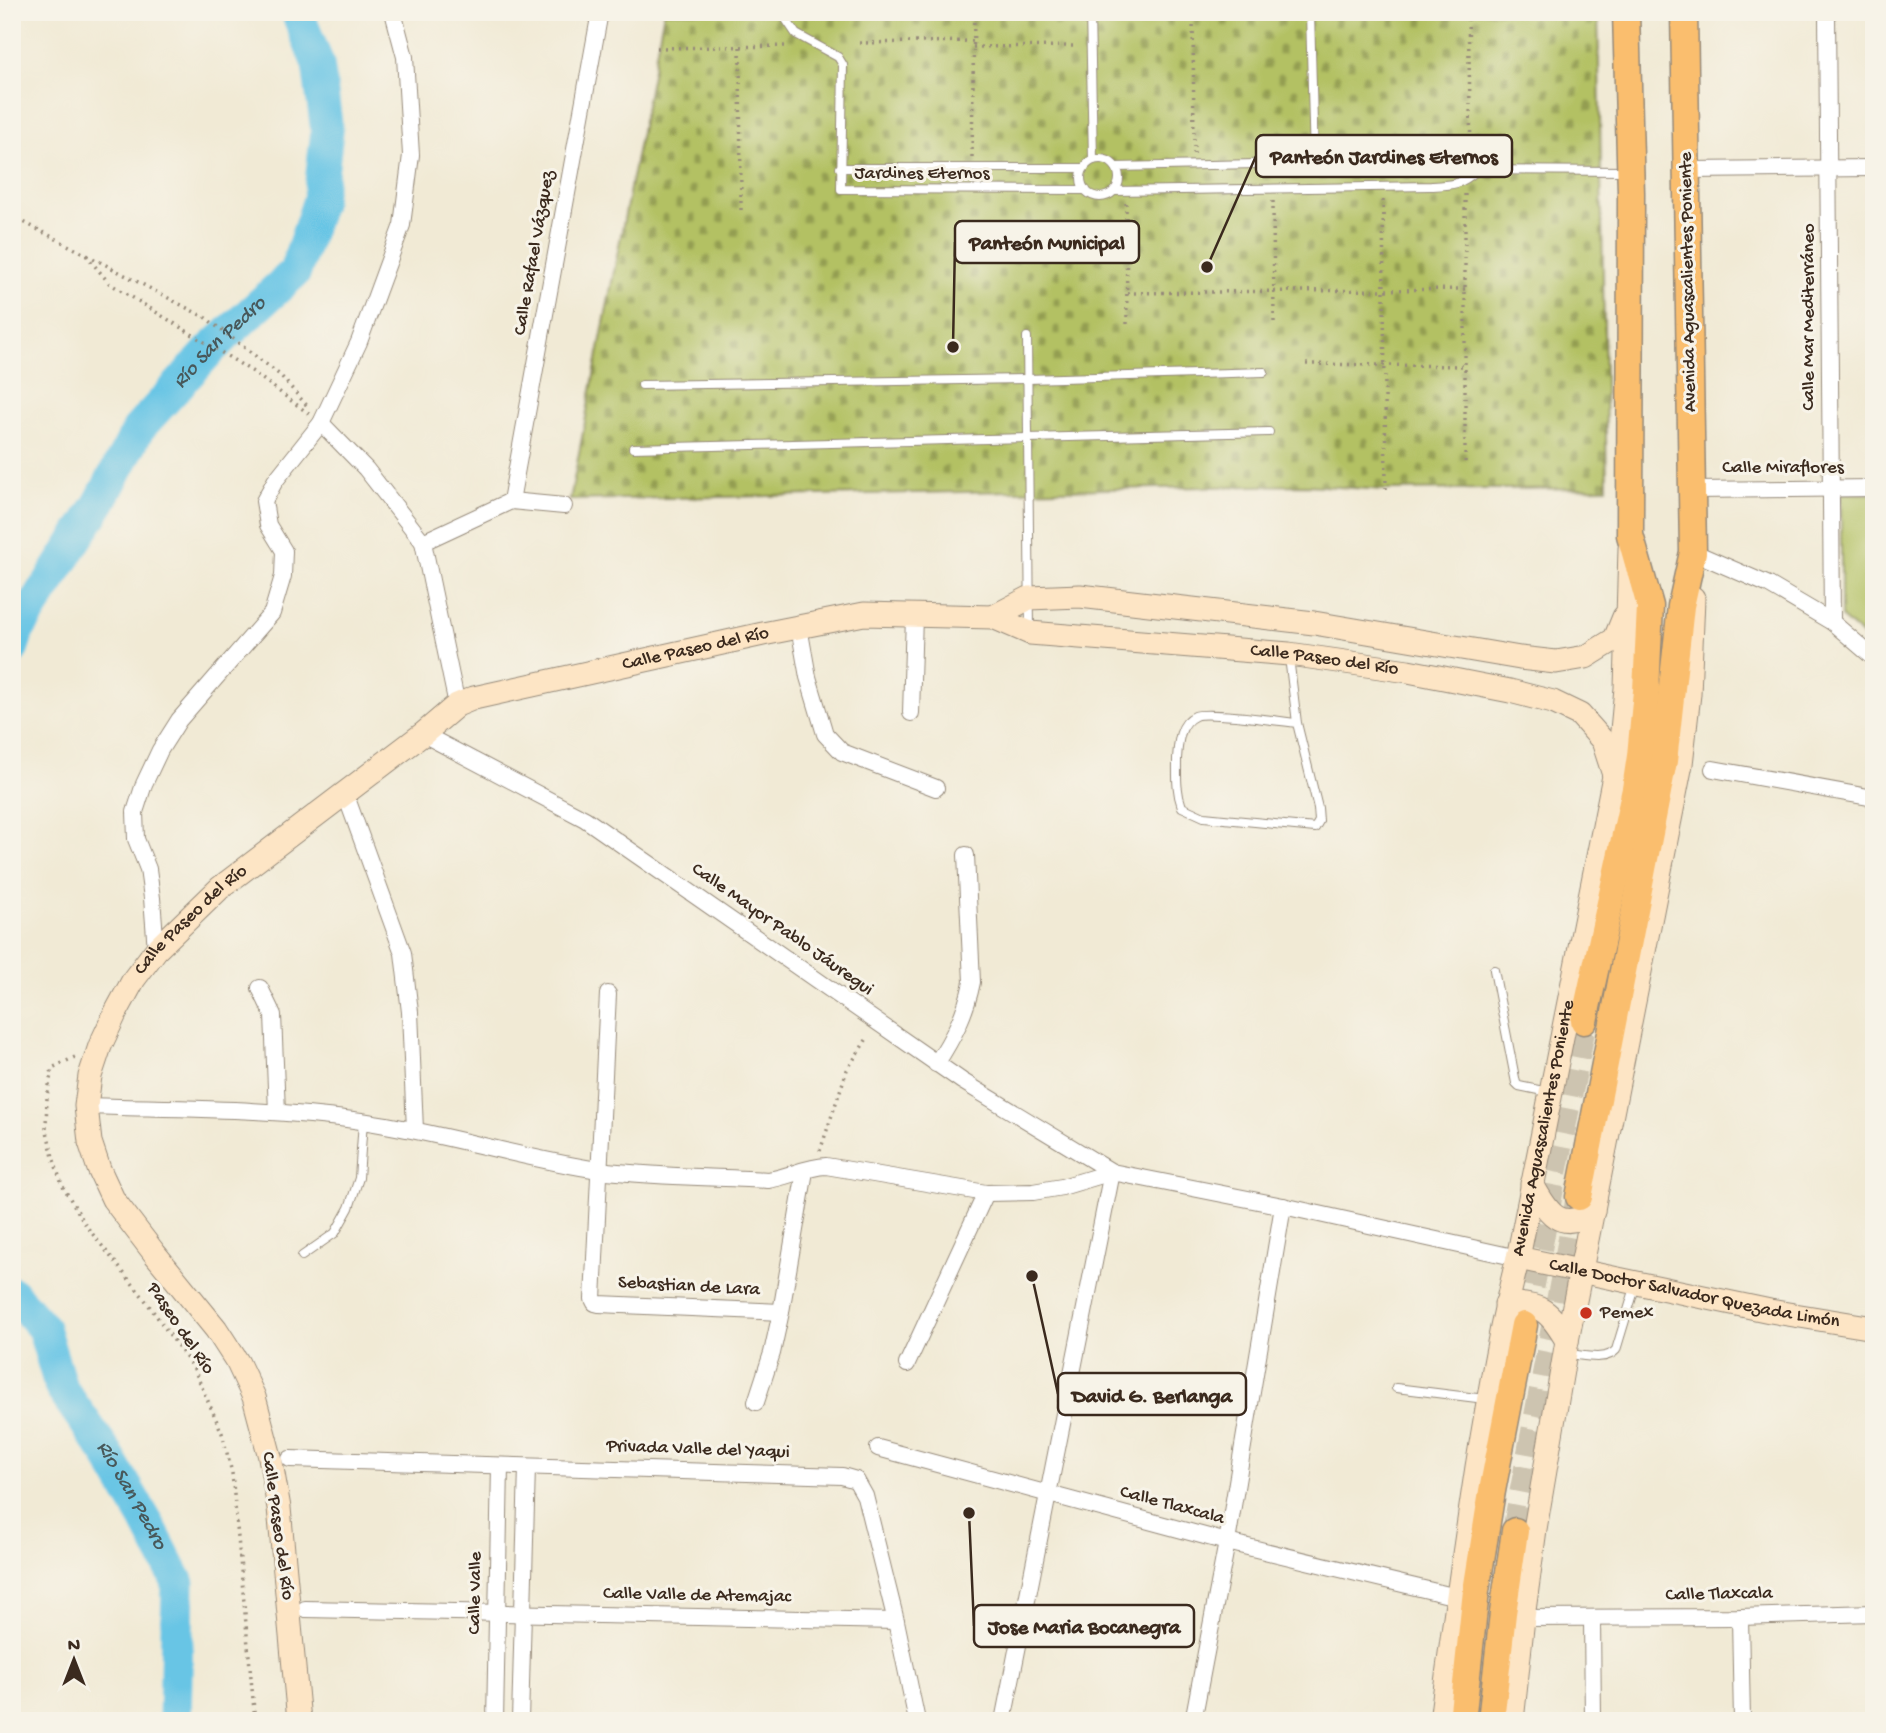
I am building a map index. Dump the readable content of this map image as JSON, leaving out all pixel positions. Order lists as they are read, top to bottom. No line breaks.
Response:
{"streets":{"main road":["Avenida Aguascalientes Poniente"],"street":["Calle Rafael Vázquez","Calle Mar Mediterráneo","Calle Miraflores","Calle Paseo del Río","Calle Mayor Pablo Jáuregui","Sebastian de Lara","Calle Doctor Salvador Quezada Limón","Privada Valle del Yaqui","Calle Tlaxcala","Calle Valle","Calle Valle de Atemajac"],"lane":["Jardines Eternos"],"path":["Paseo del Río"]},"crossings":[["Avenida Aguascalientes Poniente","Calle Miraflores"],["Avenida Aguascalientes Poniente","Calle Paseo del Río"],["Avenida Aguascalientes Poniente","Calle Doctor Salvador Quezada Limón"],["Avenida Aguascalientes Poniente","Calle Tlaxcala"],["Calle Mar Mediterráneo","Calle Miraflores"],["Calle Paseo del Río","Calle Mayor Pablo Jáuregui"],["Calle Paseo del Río","Paseo del Río"],["Privada Valle del Yaqui","Calle Valle"],["Privada Valle del Yaqui","Calle Valle de Atemajac"],["Calle Valle","Calle Valle de Atemajac"]],"water":["Río San Pedro"],"places":["Panteón Jardines Eternos","Panteón Municipal","David G. Berlanga","Pemex","Jose Maria Bocanegra"],"north":"top"}
